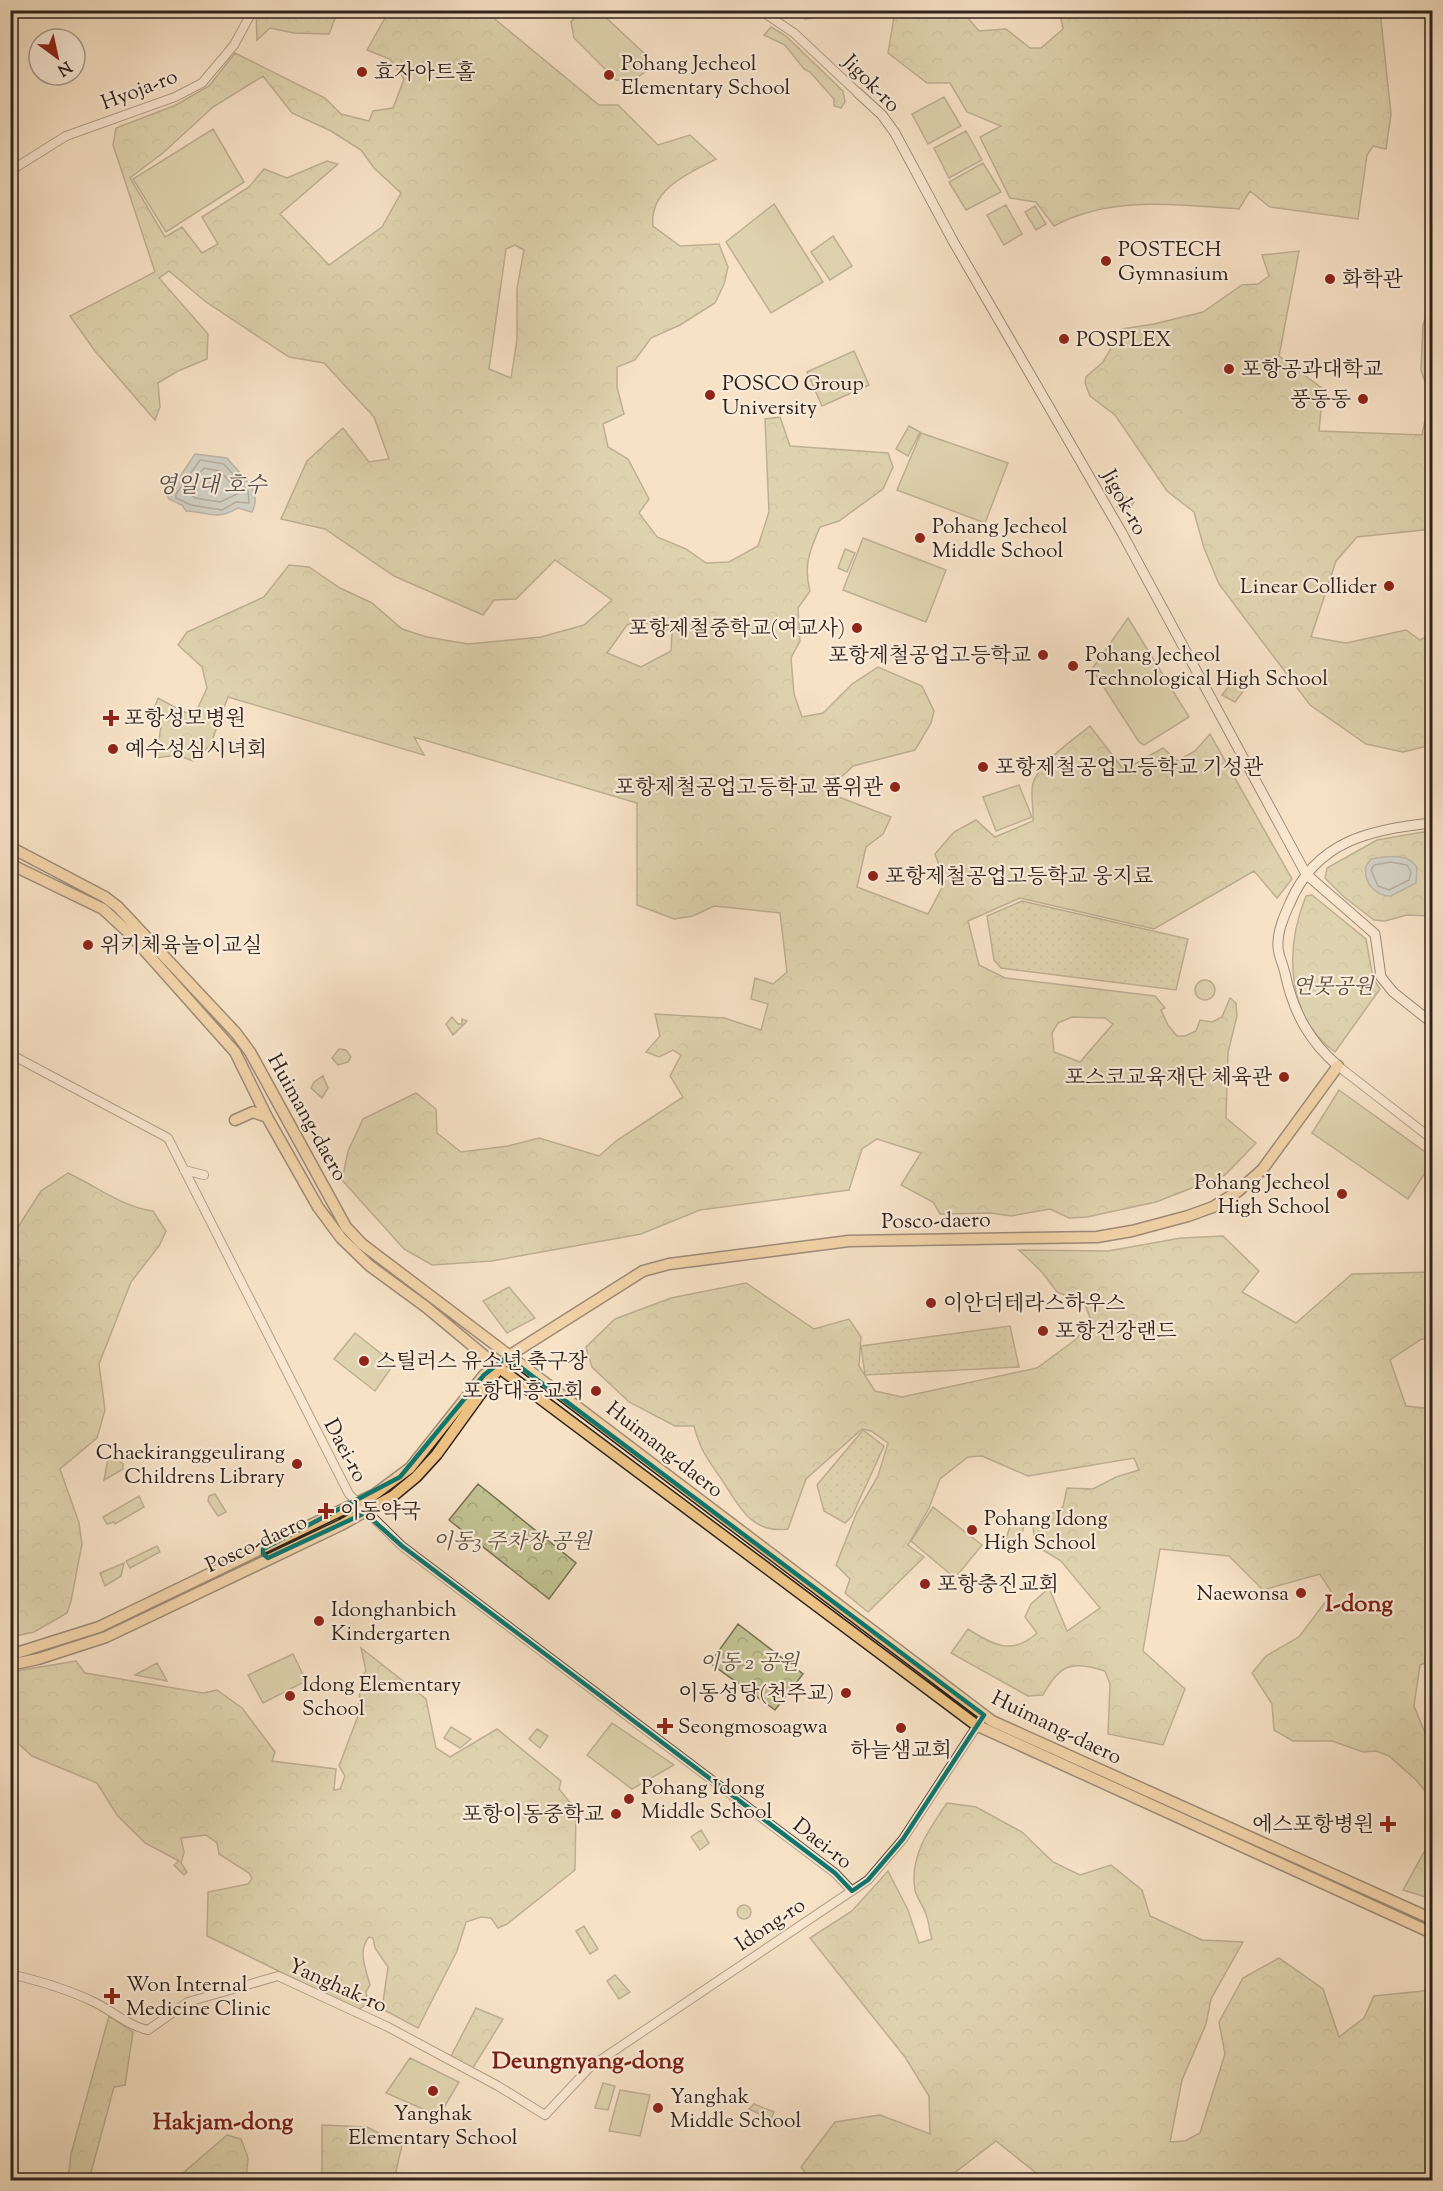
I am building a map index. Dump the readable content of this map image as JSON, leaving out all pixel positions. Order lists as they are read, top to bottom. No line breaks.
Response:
{"streets":{"main road":["Jigok-ro","Huimang-daero","Posco-daero"],"street":["Hyoja-ro","Daei-ro","Idong-ro","Yanghak-ro"]},"crossings":[["Huimang-daero","Posco-daero"],["Huimang-daero","Idong-ro"],["Posco-daero","Daei-ro"],["Daei-ro","Idong-ro"],["Idong-ro","Yanghak-ro"]],"districts":["I-dong","Deungnyang-dong","Hakjam-dong"],"water":["영일대 호수"],"parks":["연못공원","이동3 주차장 공원","이동 2 공원"],"places":{"other":["효자아트홀","Pohang Jecheol Elementary School","POSTECH Gymnasium","화학관","POSPLEX","포항공과대학교","POSCO Group University","풍동동","Pohang Jecheol Middle School","Linear Collider","포항제철중학교(여교사)","포항제철공업고등학교","Pohang Jecheol Technological High School","예수성심시녀회","포항제철공업고등학교 기성관","포항제철공업고등학교 품위관","포항제철공업고등학교 웅지료","위키체육놀이교실","포스코교육재단 체육관","Pohang Jecheol High School","이안더테라스하우스","포항건강랜드","스틸러스 유소년 축구장","포항대흥교회","Chaekiranggeulirang Childrens Library","Pohang Idong High School","포항충진교회","Naewonsa","Idonghanbich Kindergarten","이동성당(천주교)","Idong Elementary School","하늘샘교회","Pohang Idong Middle School","포항이동중학교","Yanghak Elementary School","Yanghak Middle School"],"health":["포항성모병원","이동약국","Seongmosoagwa","에스포항병원","Won Internal Medicine Clinic"]},"north":"bottom right"}
